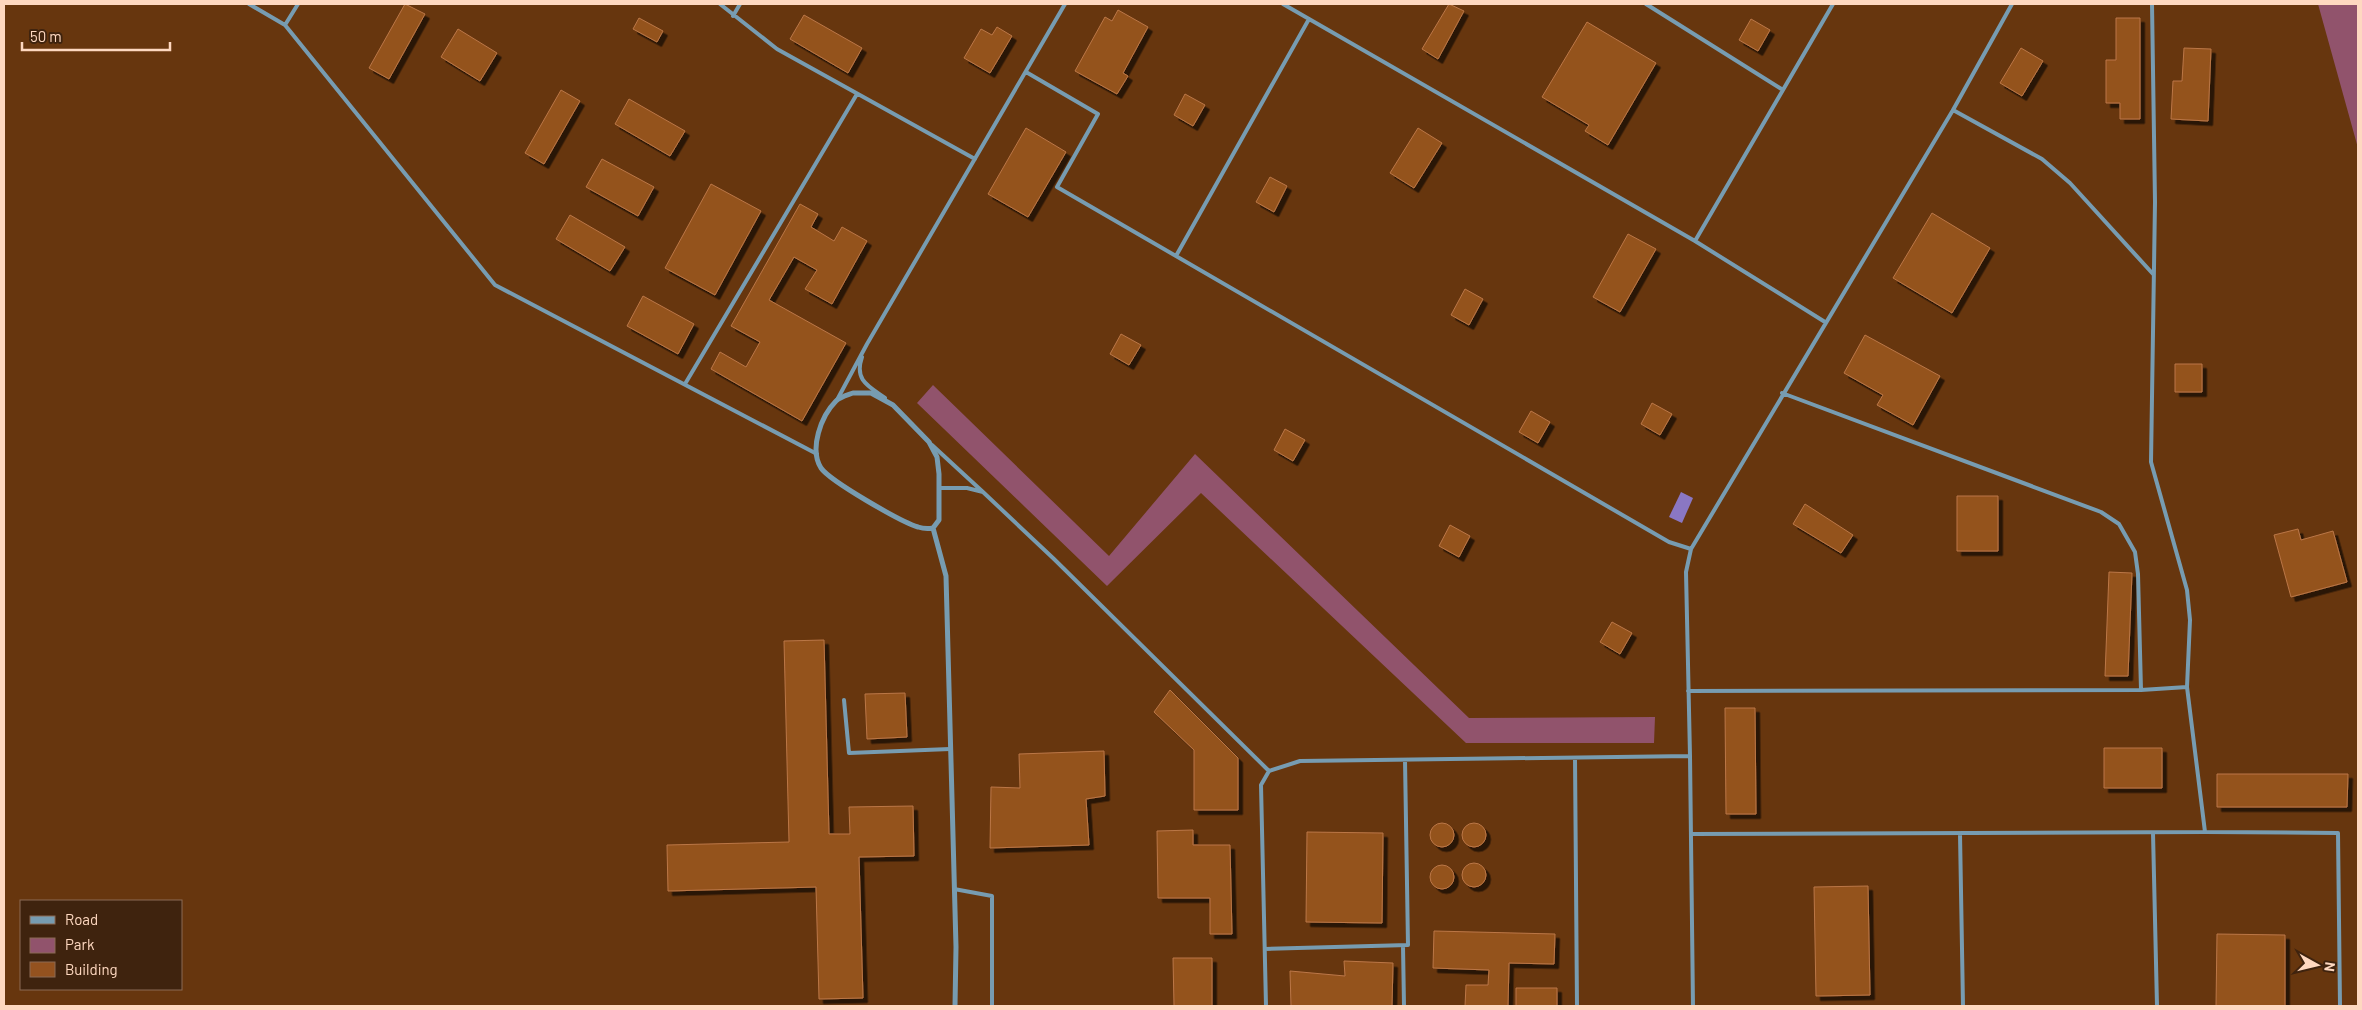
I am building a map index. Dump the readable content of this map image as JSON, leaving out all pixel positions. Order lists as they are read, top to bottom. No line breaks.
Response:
{"legend":["Road","Park","Building"],"scale_bar":"50 m","north":"right"}
